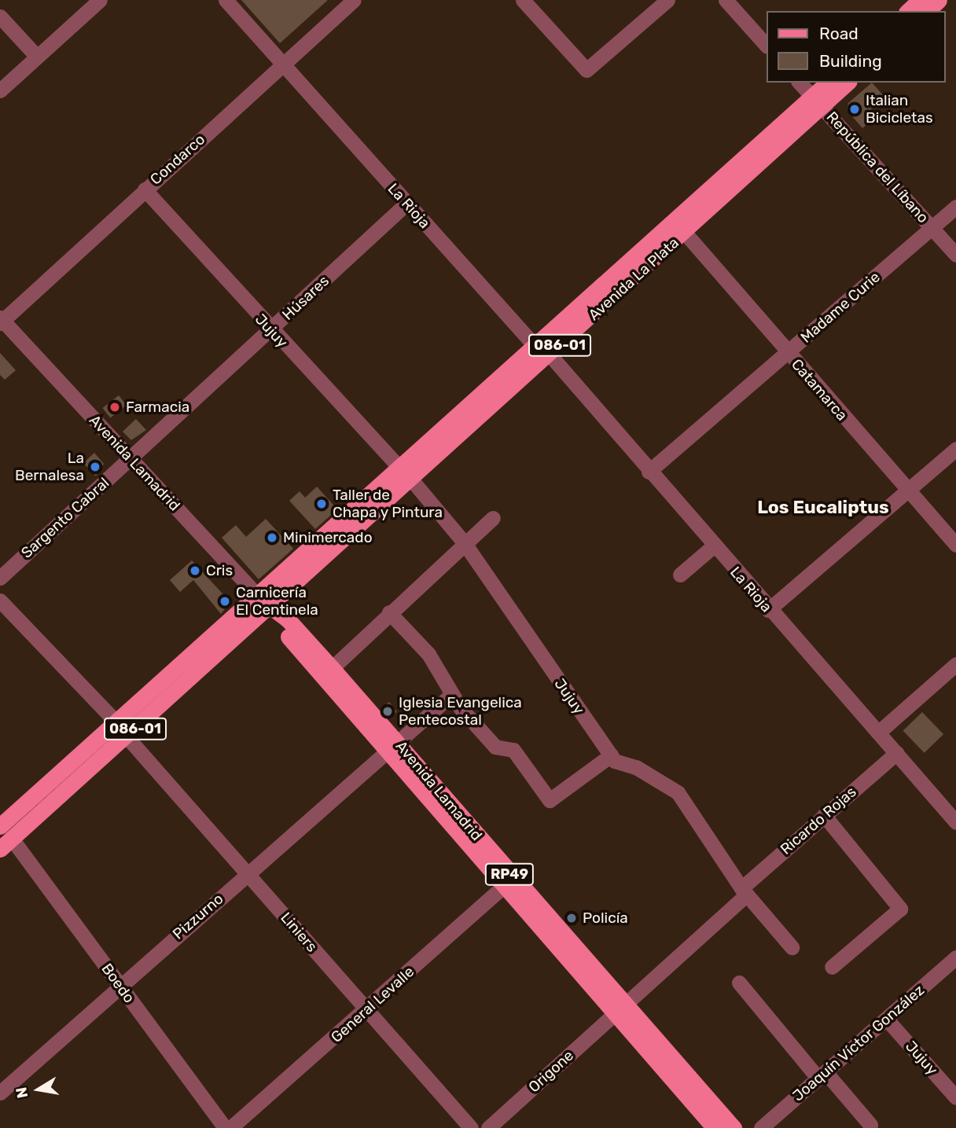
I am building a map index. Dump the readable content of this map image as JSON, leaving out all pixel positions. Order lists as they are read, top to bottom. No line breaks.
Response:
{"streets":{"main road":["Avenida La Plata","086-01","Avenida Lamadrid","RP49"],"street":["Condarco","República del Líbano","La Rioja","Húsares","Madame Curie","Jujuy","Catamarca","Sargento Cabral","Ricardo Rojas","Pizzurno","Liniers","Boedo","General Levalle","Joaquín Víctor González","Origone"]},"crossings":[["Condarco","La Rioja"],["Condarco","Jujuy"],["Condarco","Avenida Lamadrid"],["República del Líbano","Avenida La Plata"],["República del Líbano","Madame Curie"],["La Rioja","Avenida La Plata"],["La Rioja","Húsares"],["La Rioja","Madame Curie"],["La Rioja","Ricardo Rojas"],["Avenida La Plata","Jujuy"],["Avenida La Plata","086-01"],["Avenida La Plata","Catamarca"],["Avenida La Plata","Avenida Lamadrid"],["Húsares","Jujuy"],["Húsares","Avenida Lamadrid"],["Húsares","Sargento Cabral"],["Madame Curie","Catamarca"],["Jujuy","Ricardo Rojas"],["Jujuy","Joaquín Víctor González"],["086-01","Avenida Lamadrid"],["086-01","Liniers"],["086-01","Boedo"],["Avenida Lamadrid","Sargento Cabral"],["Avenida Lamadrid","Ricardo Rojas"],["Avenida Lamadrid","Pizzurno"],["Avenida Lamadrid","General Levalle"],["Avenida Lamadrid","Origone"],["Ricardo Rojas","Origone"],["Pizzurno","Liniers"],["Pizzurno","Boedo"],["Liniers","General Levalle"]],"districts":["Los Eucaliptus"],"places":["Italian Bicicletas","Farmacia","La Bernalesa","Taller de Chapa y Pintura","Minimercado","Cris","Carnicería El Centinela","Iglesia Evangelica Pentecostal","Policía"],"legend":["Road","Building"],"north":"left"}
